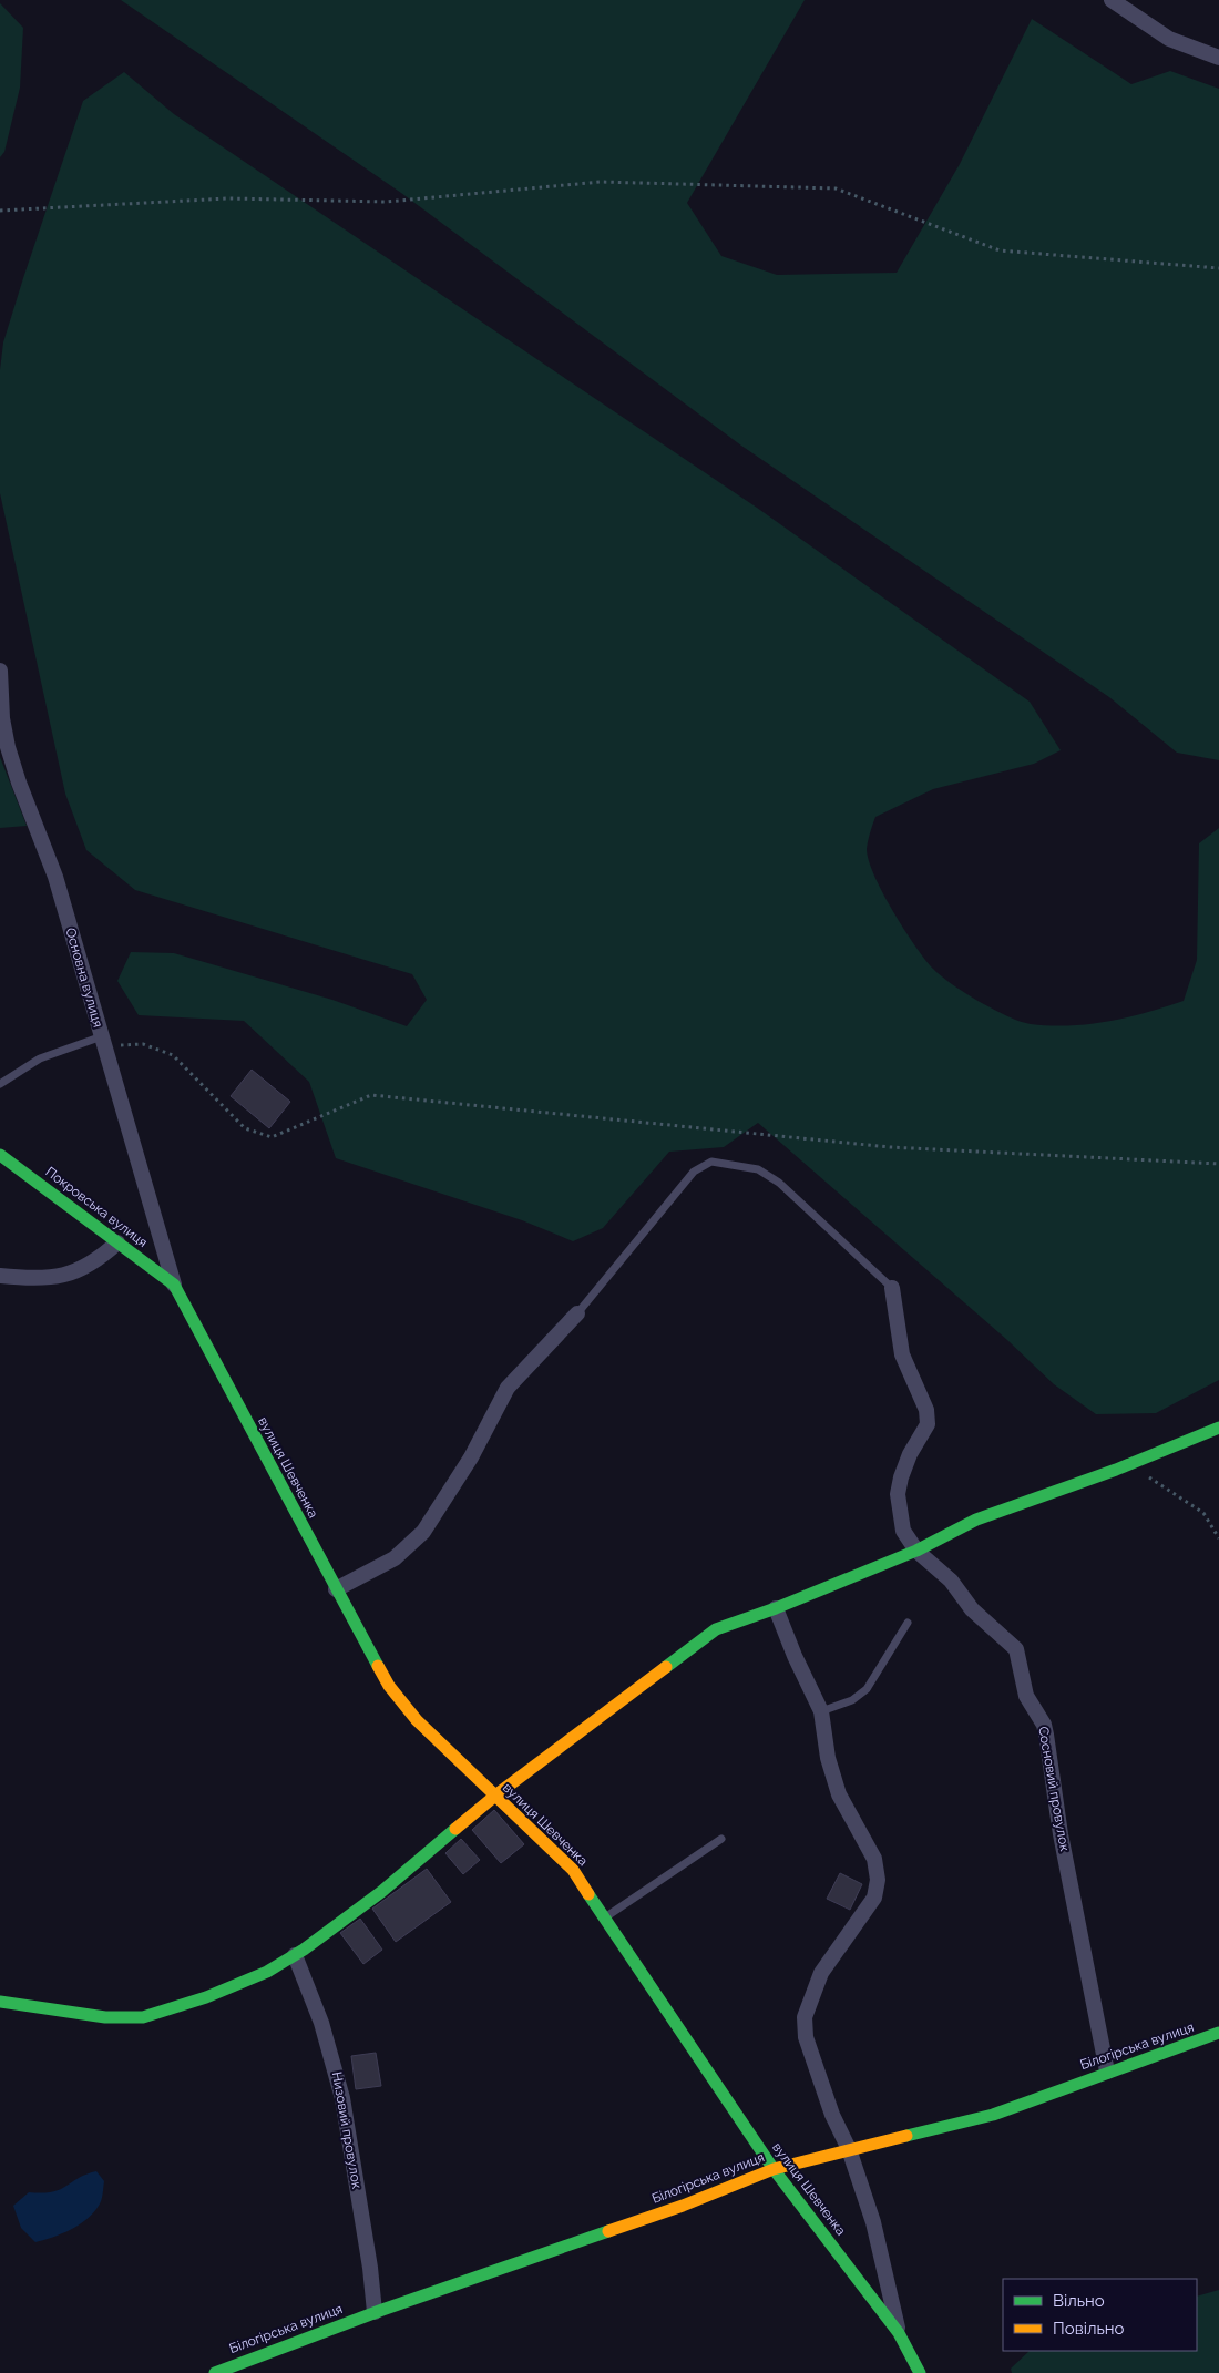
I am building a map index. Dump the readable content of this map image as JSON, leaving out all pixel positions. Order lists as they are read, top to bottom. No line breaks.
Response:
{"streets":{"street":["Основна вулиця","Покровська вулиця","вулиця Шевченка","Сосновий провулок","Білогірська вулиця","Низовий провулок"]},"crossings":[["Основна вулиця","Покровська вулиця"],["Основна вулиця","вулиця Шевченка"],["Покровська вулиця","вулиця Шевченка"],["вулиця Шевченка","Білогірська вулиця"],["Сосновий провулок","Білогірська вулиця"],["Білогірська вулиця","Низовий провулок"]],"legend":["Вільно","Повільно"]}
